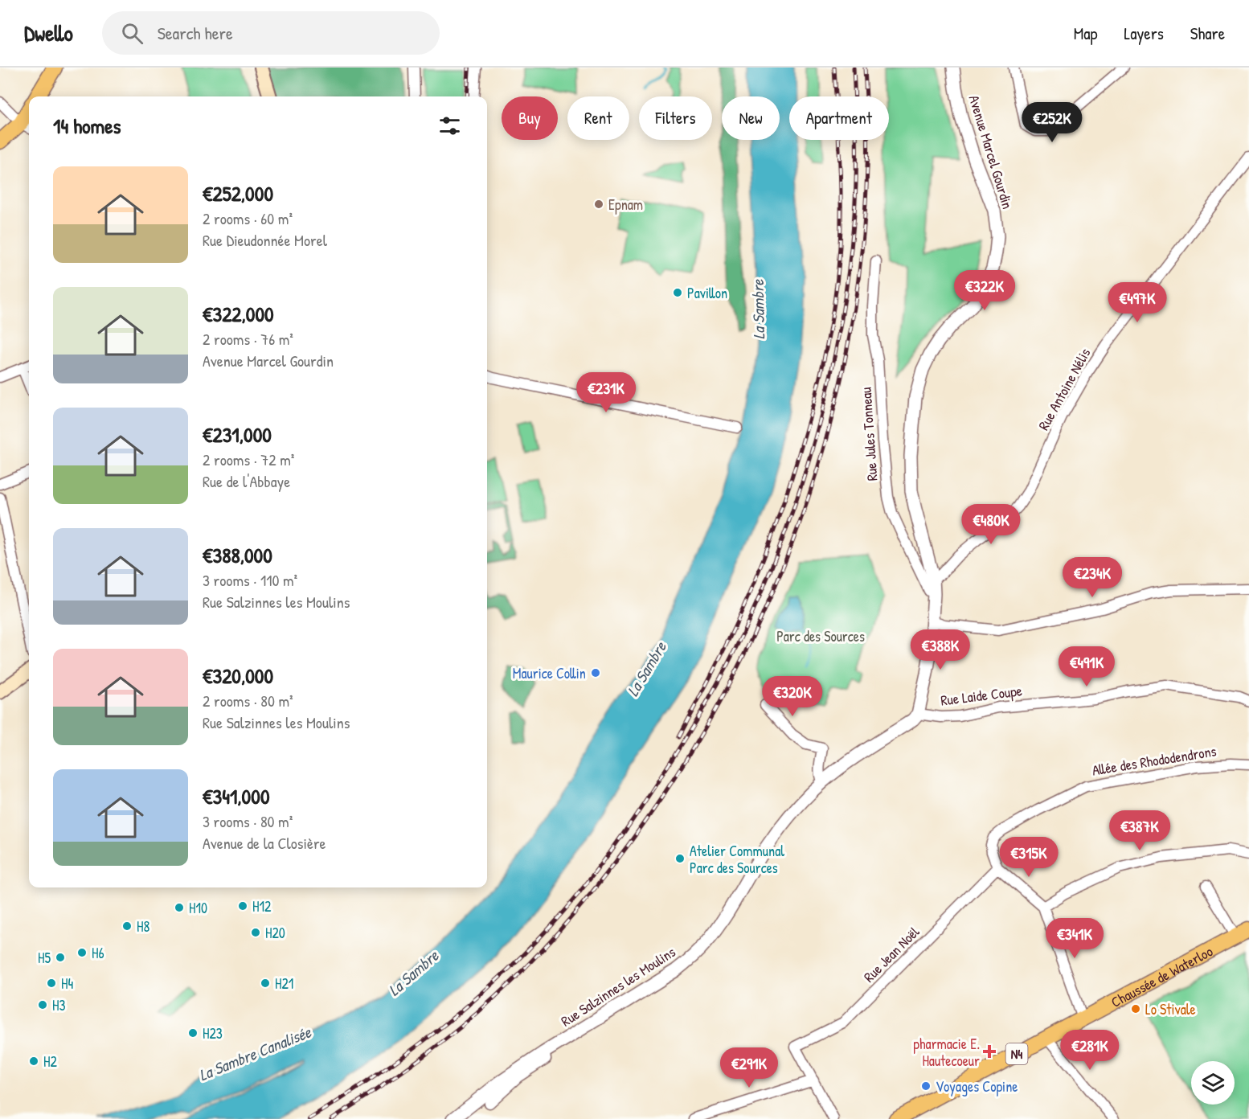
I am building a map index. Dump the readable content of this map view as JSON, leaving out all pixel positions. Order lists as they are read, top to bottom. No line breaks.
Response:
{"streets":{"main road":["Chaussée de Waterloo","N4"],"street":["Avenue Marcel Gourdin","Rue Antoine Nélis","Rue Jules Tonneau","Rue Laide Coupe","Allée des Rhododendrons","Rue Jean Noël","Rue Salzinnes les Moulins"]},"crossings":[["Avenue Marcel Gourdin","Rue Antoine Nélis"],["Avenue Marcel Gourdin","Rue Jules Tonneau"],["Rue Laide Coupe","Rue Salzinnes les Moulins"],["Allée des Rhododendrons","Rue Jean Noël"]],"water":["La Sambre","La Sambre Canalisée"],"parks":["Parc des Sources"],"places":{"other":["Epnam","Pavillon","Maurice Collin","Atelier Communal Parc des Sources","H12","H10","H8","H20","H6","H5","H4","H21","H3","Lo Stivale","H23","H2","Voyages Copine"],"health":["pharmacie E. Hautecoeur"]},"page":{"header":"Dwello","search":"Search here","nav":["Map","Layers","Share"],"chip":["Buy","Rent","Filters","New","Apartment"],"heading":"14 homes","price":["€252K","€322K","€497K","€231K","€480K","€234K","€388K","€491K","€320K","€387K","€315K","€341K","€281K","€291K"],"list":[{"name":"€252,000","note":"2 rooms · 60 m² · Rue Dieudonnée Morel"},{"name":"€322,000","note":"2 rooms · 76 m² · Avenue Marcel Gourdin"},{"name":"€231,000","note":"2 rooms · 72 m² · Rue de l'Abbaye"},{"name":"€388,000","note":"3 rooms · 110 m² · Rue Salzinnes les Moulins"},{"name":"€320,000","note":"2 rooms · 80 m² · Rue Salzinnes les Moulins"},{"name":"€341,000","note":"3 rooms · 80 m² · Avenue de la Closière"}]}}
